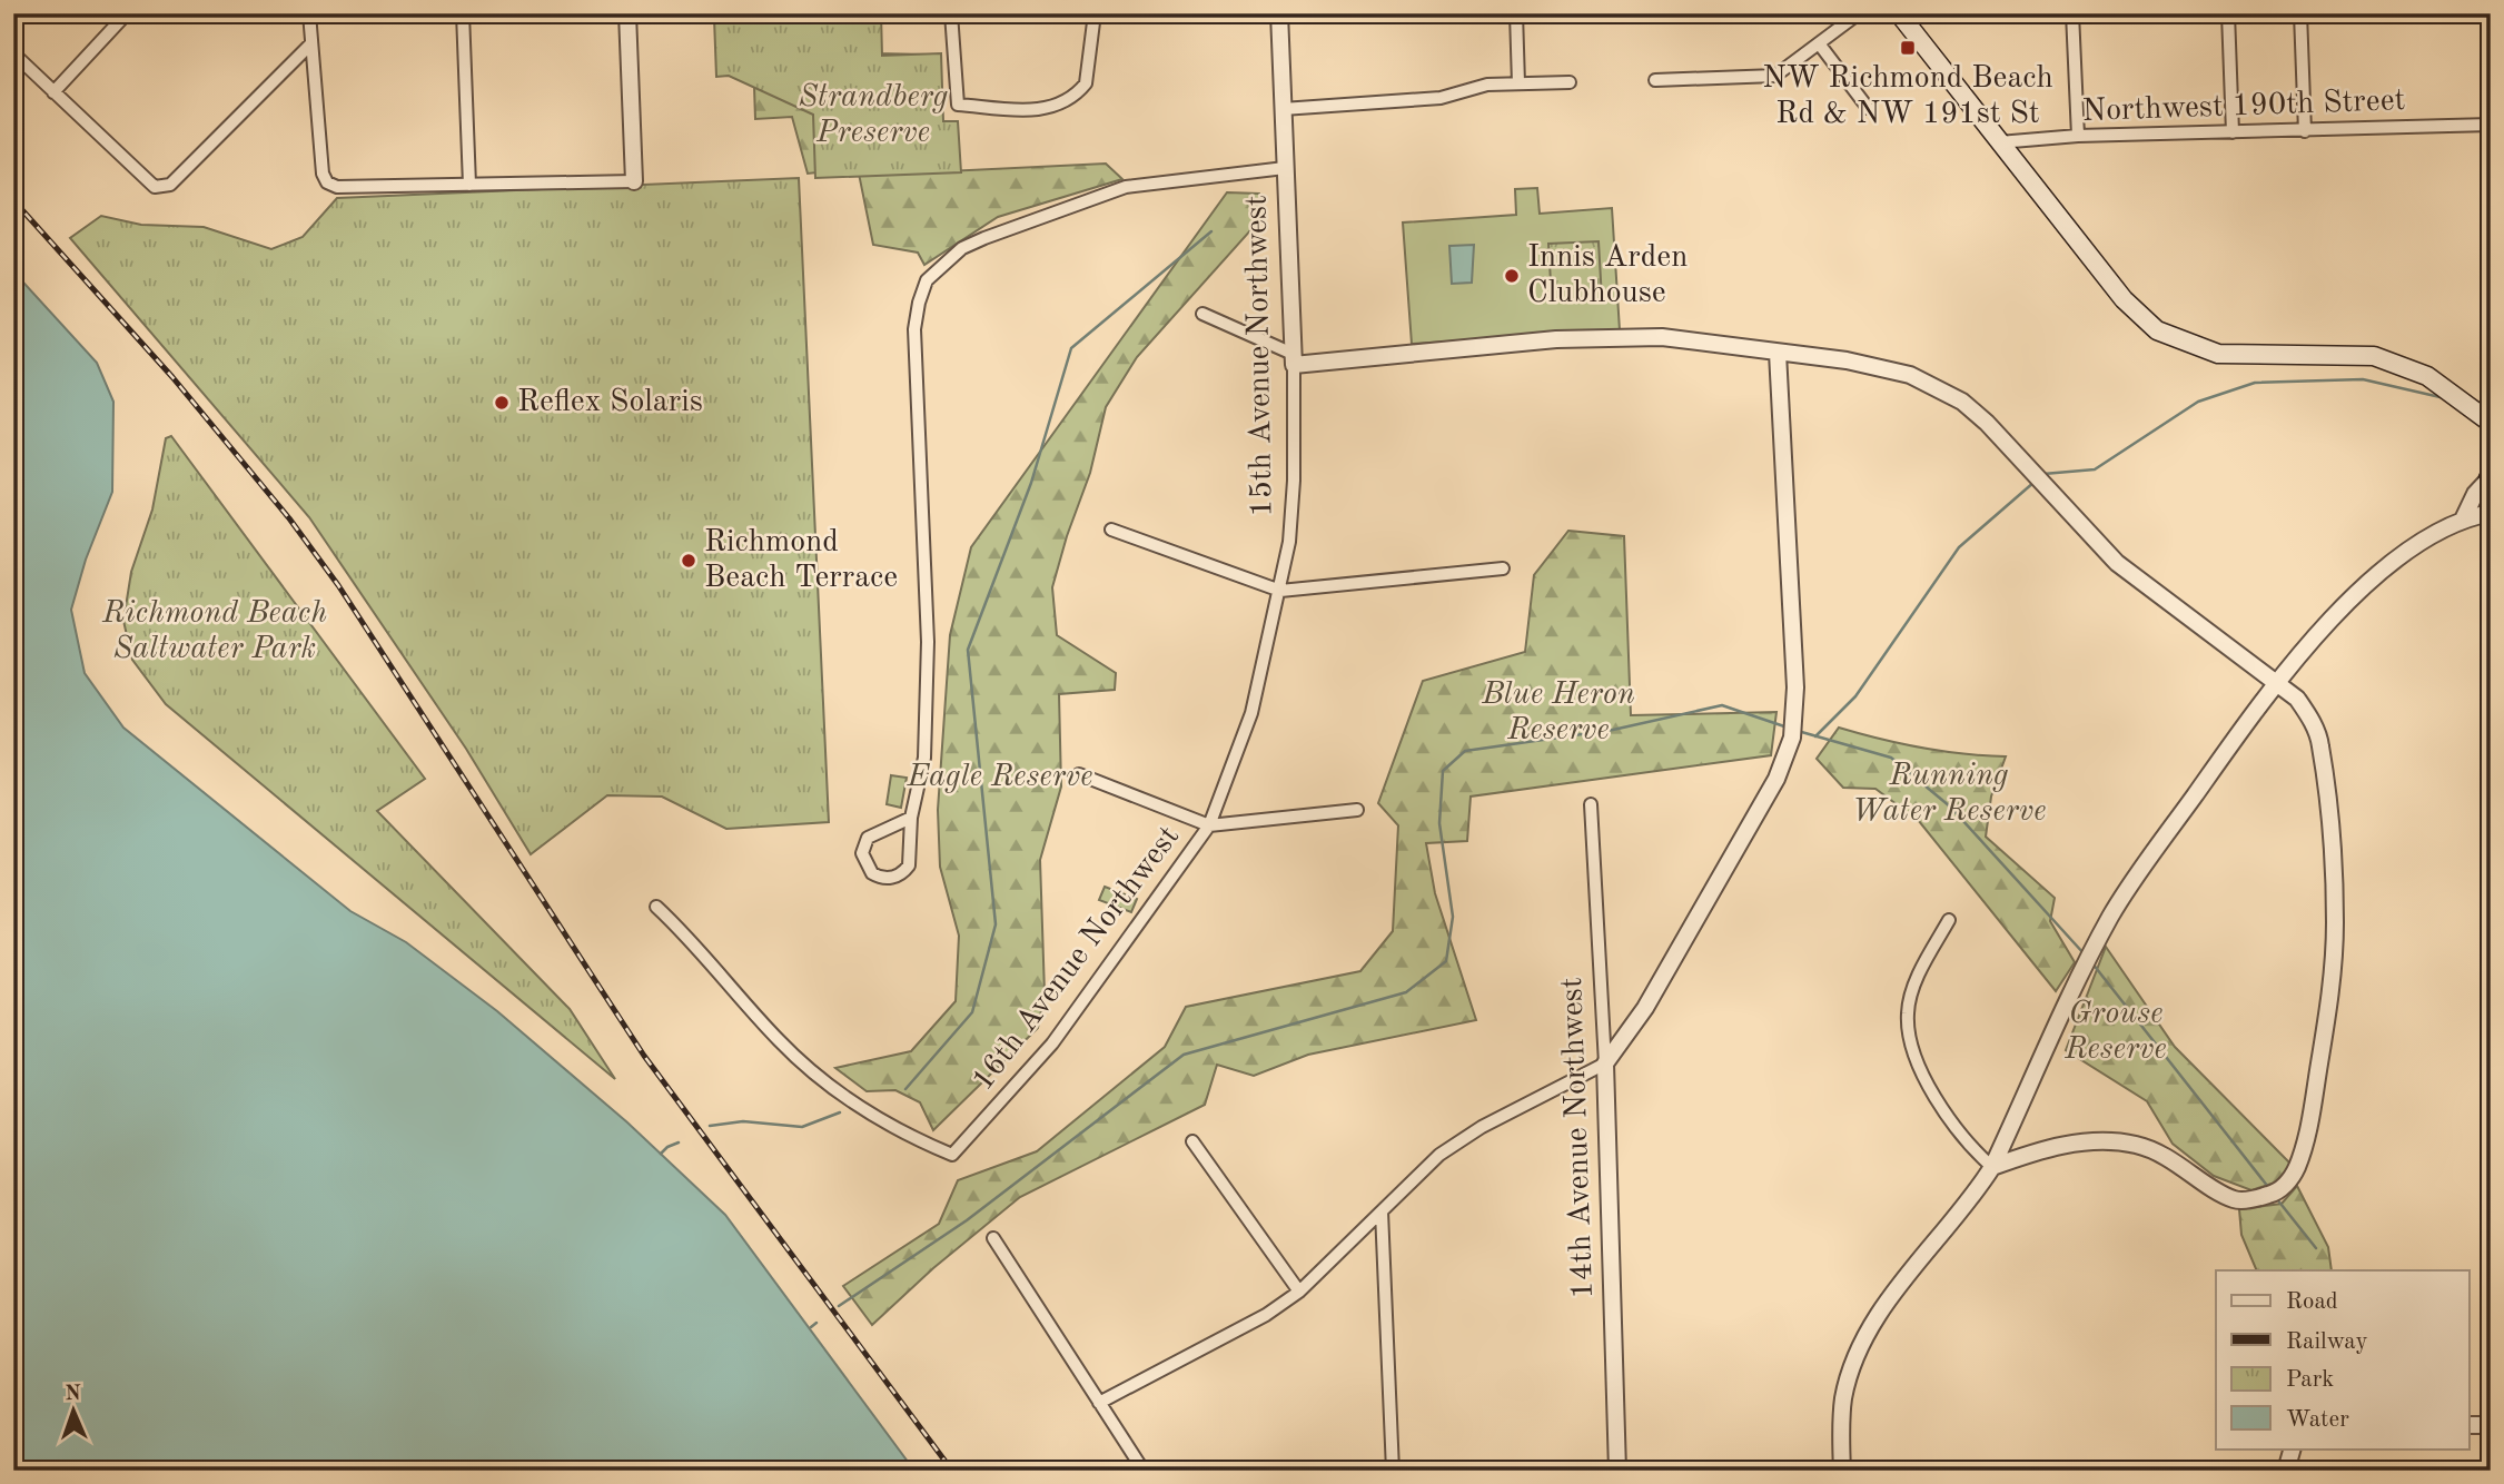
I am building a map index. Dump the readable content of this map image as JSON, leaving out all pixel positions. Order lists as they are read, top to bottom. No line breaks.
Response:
{"streets":{"street":["Northwest 190th Street","15th Avenue Northwest","16th Avenue Northwest","14th Avenue Northwest"]},"crossings":[["15th Avenue Northwest","16th Avenue Northwest"]],"parks":["Strandberg Preserve","Richmond Beach Saltwater Park","Blue Heron Reserve","Running Water Reserve","Eagle Reserve","Grouse Reserve"],"places":{"transit":["NW Richmond Beach Rd & NW 191st St"],"other":["Innis Arden Clubhouse","Reflex Solaris","Richmond Beach Terrace"]},"legend":["Road","Railway","Park","Water"],"north":"top"}
